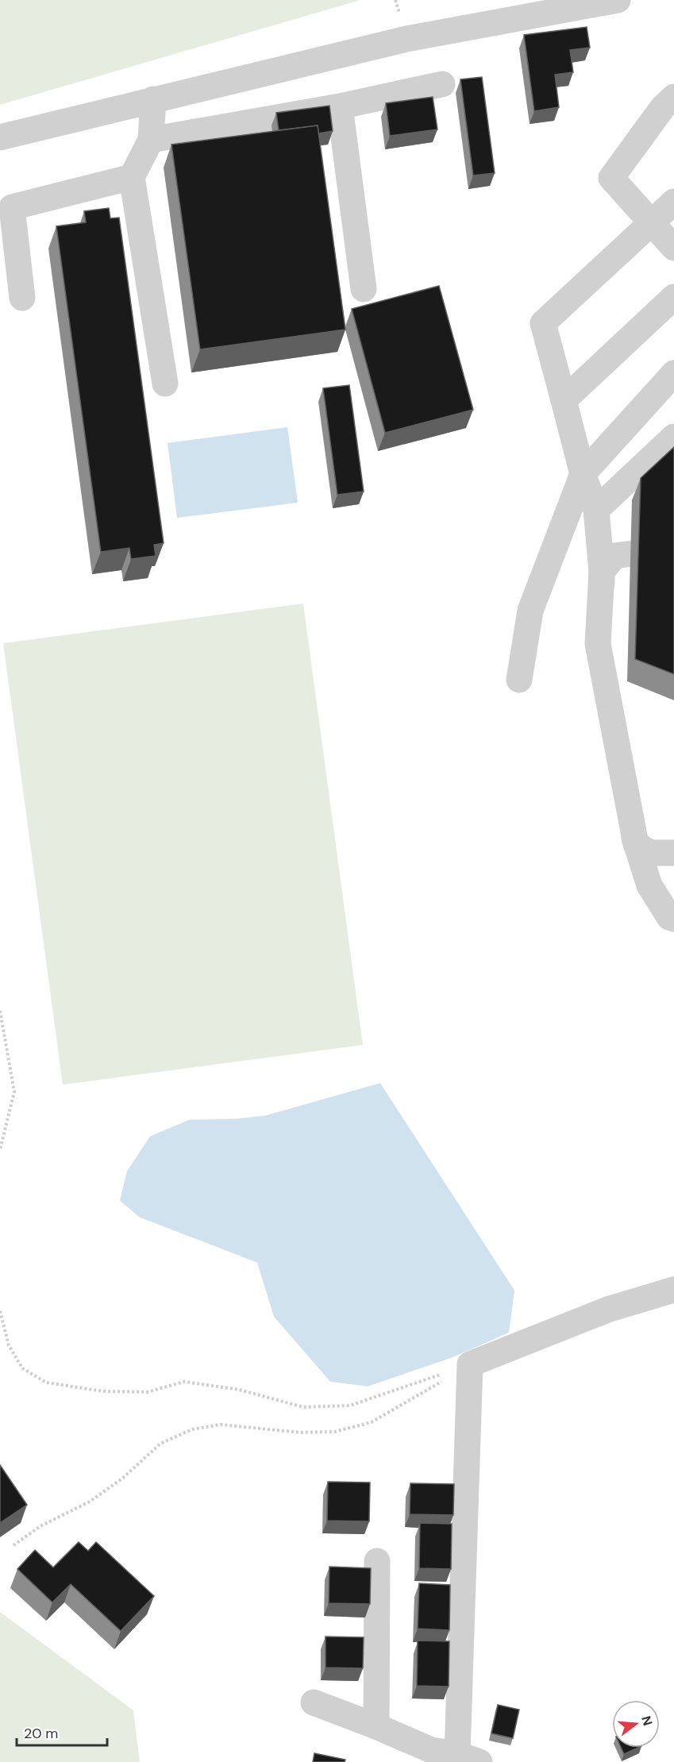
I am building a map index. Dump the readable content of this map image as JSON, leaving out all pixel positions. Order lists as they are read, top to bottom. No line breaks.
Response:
{"scale_bar":"20 m","north":"right"}
